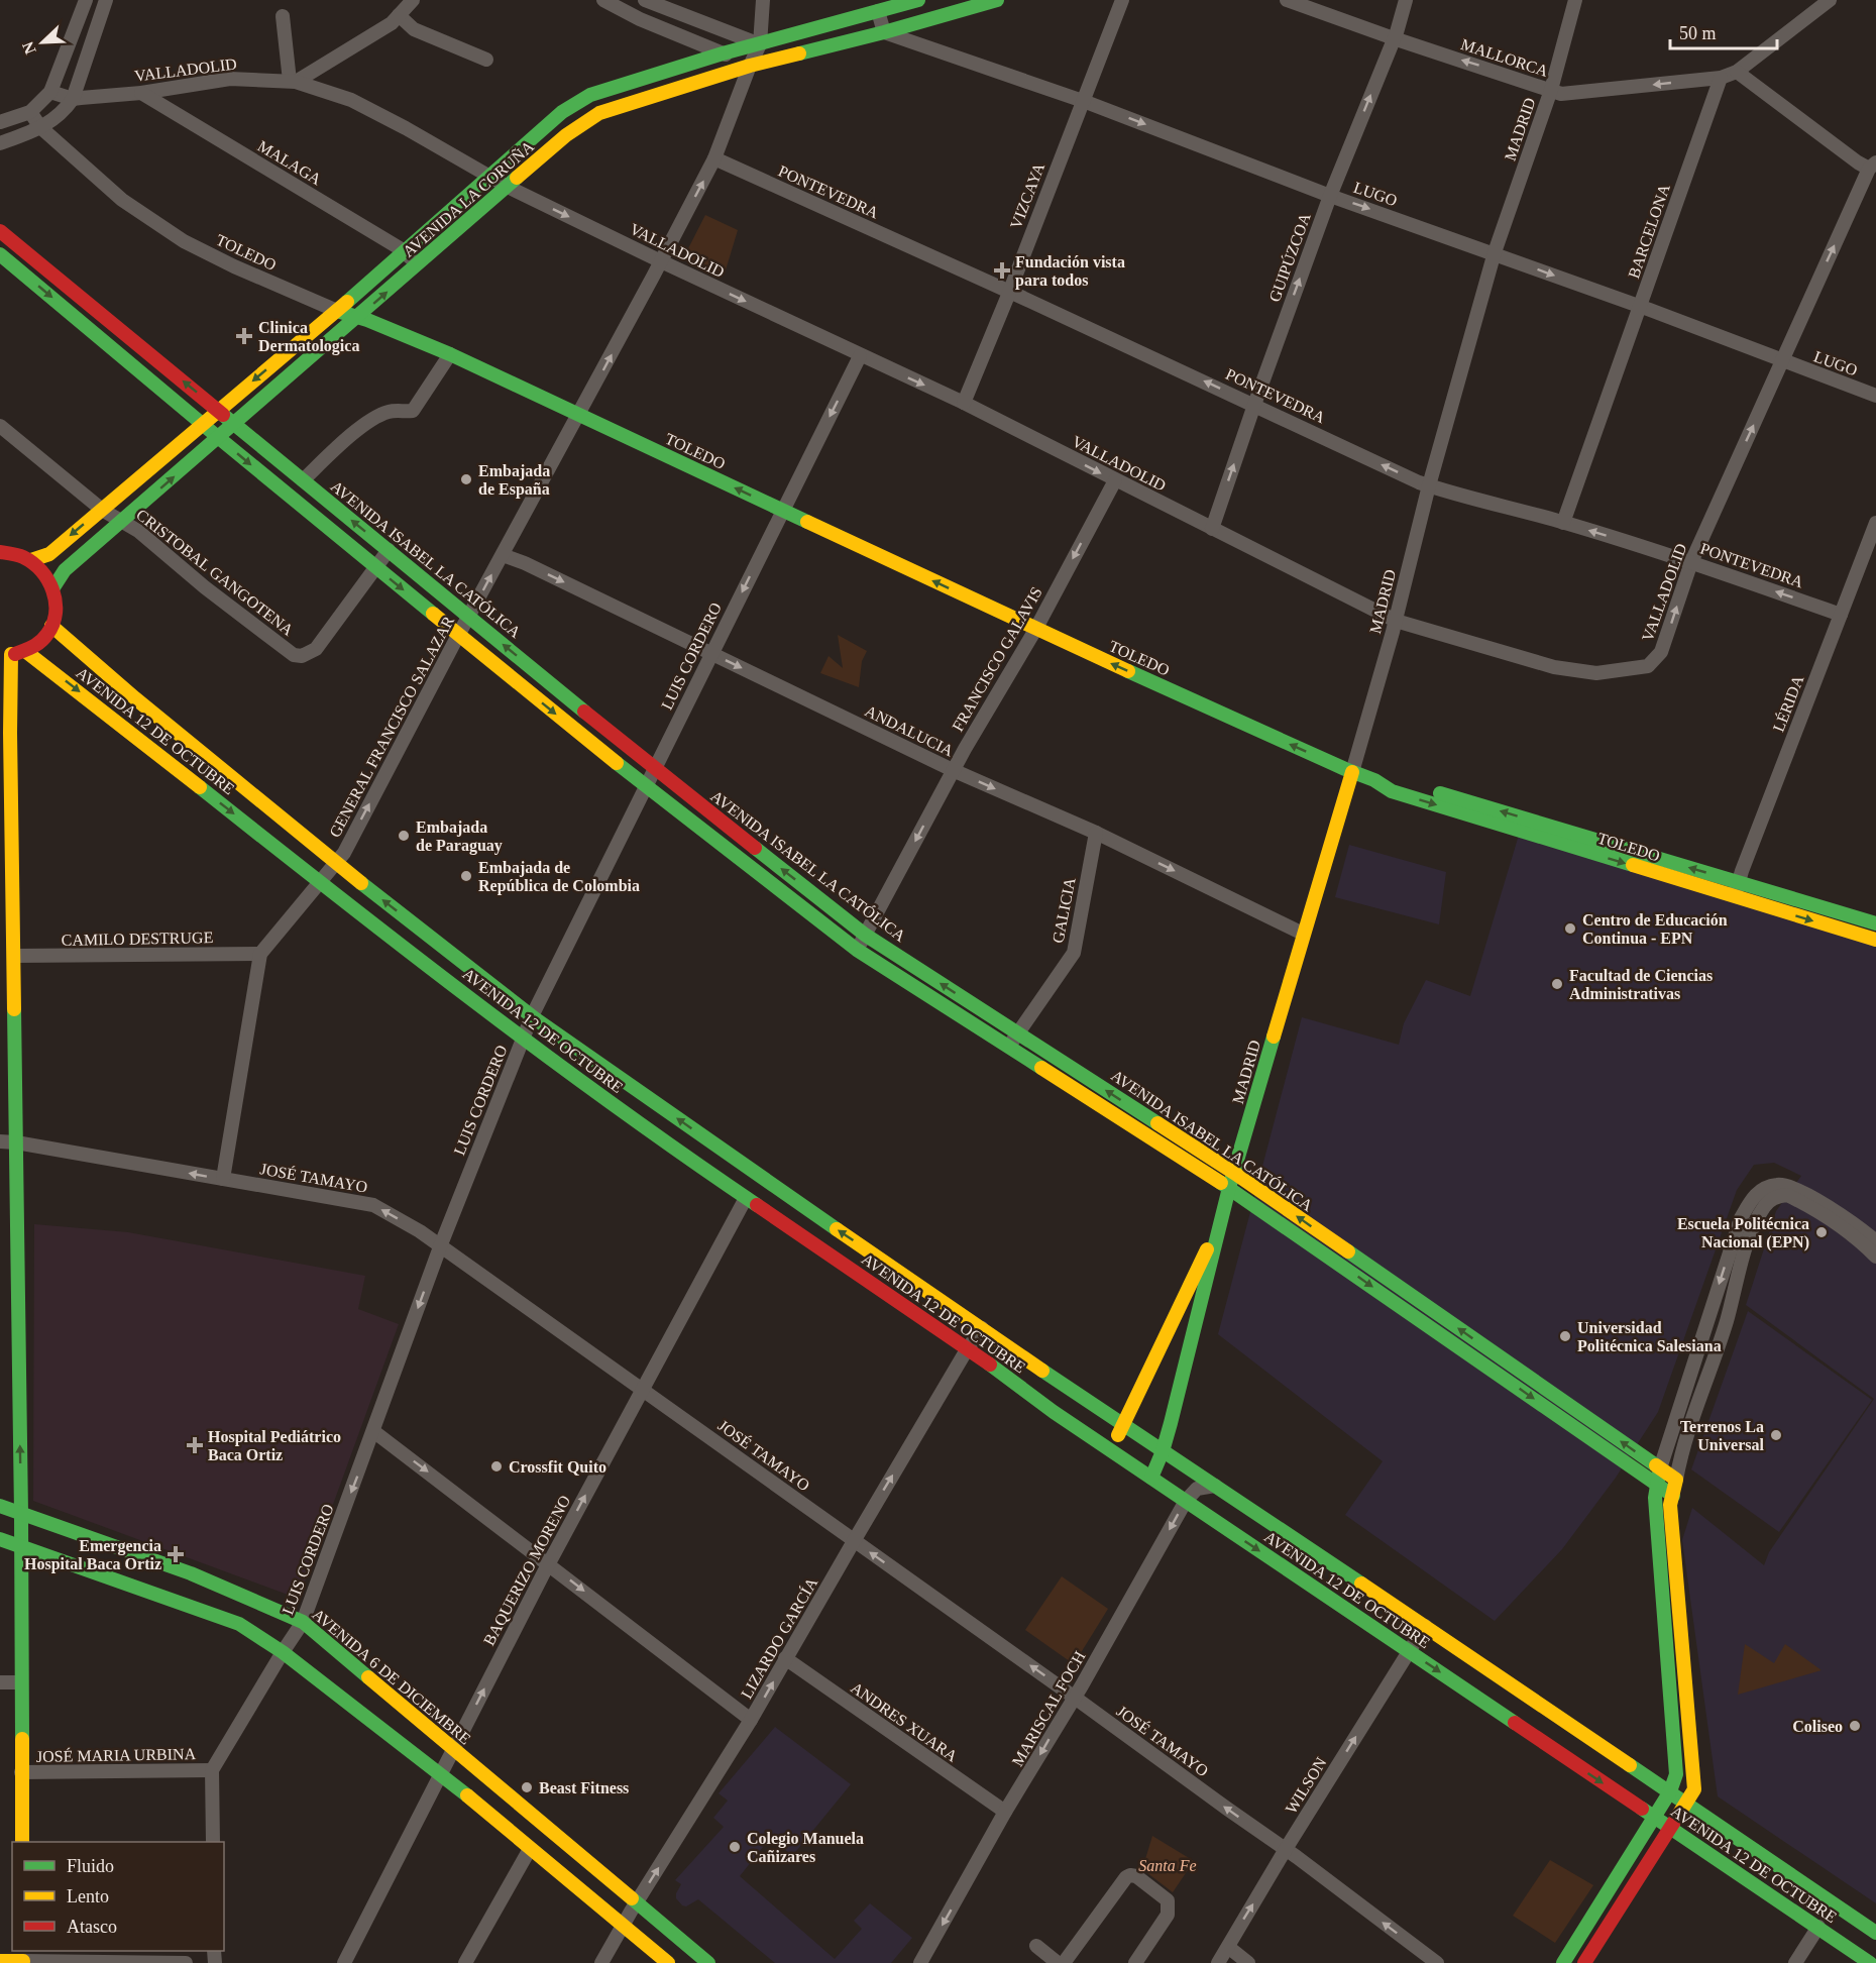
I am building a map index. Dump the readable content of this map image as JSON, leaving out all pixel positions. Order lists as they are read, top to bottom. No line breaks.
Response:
{"streets":{"street":["MALLORCA","VALLADOLID","MADRID","MALAGA","PONTEVEDRA","LUGO","VIZCAYA","AVENIDA LA CORUÑA","BARCELONA","TOLEDO","GUIPÚZCOA","AVENIDA ISABEL LA CATÓLICA","CRISTOBAL GANGOTENA","LUIS CORDERO","FRANCISCO GALAVIS","LÉRIDA","GENERAL FRANCISCO SALAZAR","AVENIDA 12 DE OCTUBRE","ANDALUCIA","GALICIA","CAMILO DESTRUGE","JOSÉ TAMAYO","BAQUERIZO MORENO","LIZARDO GARCÍA","AVENIDA 6 DE DICIEMBRE","MARISCAL FOCH","ANDRES XUARA","JOSÉ MARIA URBINA","WILSON"]},"crossings":[["MALLORCA","MADRID"],["MALLORCA","BARCELONA"],["MALLORCA","GUIPÚZCOA"],["VALLADOLID","MADRID"],["VALLADOLID","MALAGA"],["VALLADOLID","PONTEVEDRA"],["VALLADOLID","LUGO"],["VALLADOLID","VIZCAYA"],["VALLADOLID","AVENIDA LA CORUÑA"],["VALLADOLID","GUIPÚZCOA"],["VALLADOLID","LUIS CORDERO"],["VALLADOLID","FRANCISCO GALAVIS"],["VALLADOLID","GENERAL FRANCISCO SALAZAR"],["MADRID","PONTEVEDRA"],["MADRID","LUGO"],["MADRID","TOLEDO"],["MADRID","AVENIDA ISABEL LA CATÓLICA"],["MADRID","AVENIDA 12 DE OCTUBRE"],["MADRID","ANDALUCIA"],["MALAGA","AVENIDA LA CORUÑA"],["PONTEVEDRA","VIZCAYA"],["PONTEVEDRA","BARCELONA"],["PONTEVEDRA","GUIPÚZCOA"],["PONTEVEDRA","LÉRIDA"],["PONTEVEDRA","GENERAL FRANCISCO SALAZAR"],["LUGO","VIZCAYA"],["LUGO","AVENIDA LA CORUÑA"],["LUGO","BARCELONA"],["LUGO","GUIPÚZCOA"],["AVENIDA LA CORUÑA","TOLEDO"],["AVENIDA LA CORUÑA","AVENIDA ISABEL LA CATÓLICA"],["AVENIDA LA CORUÑA","CRISTOBAL GANGOTENA"],["AVENIDA LA CORUÑA","GENERAL FRANCISCO SALAZAR"],["TOLEDO","LUIS CORDERO"],["TOLEDO","FRANCISCO GALAVIS"],["TOLEDO","LÉRIDA"],["TOLEDO","GENERAL FRANCISCO SALAZAR"],["AVENIDA ISABEL LA CATÓLICA","CRISTOBAL GANGOTENA"],["AVENIDA ISABEL LA CATÓLICA","LUIS CORDERO"],["AVENIDA ISABEL LA CATÓLICA","FRANCISCO GALAVIS"],["AVENIDA ISABEL LA CATÓLICA","GENERAL FRANCISCO SALAZAR"],["AVENIDA ISABEL LA CATÓLICA","GALICIA"],["LUIS CORDERO","AVENIDA 12 DE OCTUBRE"],["LUIS CORDERO","ANDALUCIA"],["LUIS CORDERO","JOSÉ TAMAYO"],["LUIS CORDERO","AVENIDA 6 DE DICIEMBRE"],["LUIS CORDERO","JOSÉ MARIA URBINA"],["FRANCISCO GALAVIS","ANDALUCIA"],["GENERAL FRANCISCO SALAZAR","AVENIDA 12 DE OCTUBRE"],["GENERAL FRANCISCO SALAZAR","ANDALUCIA"],["GENERAL FRANCISCO SALAZAR","CAMILO DESTRUGE"],["AVENIDA 12 DE OCTUBRE","BAQUERIZO MORENO"],["AVENIDA 12 DE OCTUBRE","LIZARDO GARCÍA"],["AVENIDA 12 DE OCTUBRE","MARISCAL FOCH"],["AVENIDA 12 DE OCTUBRE","WILSON"],["ANDALUCIA","GALICIA"],["JOSÉ TAMAYO","BAQUERIZO MORENO"],["JOSÉ TAMAYO","LIZARDO GARCÍA"],["JOSÉ TAMAYO","MARISCAL FOCH"],["JOSÉ TAMAYO","WILSON"],["BAQUERIZO MORENO","AVENIDA 6 DE DICIEMBRE"],["LIZARDO GARCÍA","AVENIDA 6 DE DICIEMBRE"],["LIZARDO GARCÍA","ANDRES XUARA"],["MARISCAL FOCH","ANDRES XUARA"]],"one_way":["MALLORCA","PONTEVEDRA","LUGO","GUIPÚZCOA","LUIS CORDERO","FRANCISCO GALAVIS","GENERAL FRANCISCO SALAZAR","ANDALUCIA","JOSÉ TAMAYO","BAQUERIZO MORENO","LIZARDO GARCÍA","MARISCAL FOCH","WILSON"],"parks":["Santa Fe"],"places":{"health":["Fundación vista para todos","Clinica Dermatologica","Hospital Pediátrico Baca Ortiz","Emergencia Hospital Baca Ortiz"],"other":["Embajada de España","Embajada de Paraguay","Embajada de República de Colombia","Centro de Educación Continua - EPN","Facultad de Ciencias Administrativas","Escuela Politécnica Nacional (EPN)","Universidad Politécnica Salesiana","Terrenos La Universal","Crossfit Quito","Coliseo","Beast Fitness","Colegio Manuela Cañizares"]},"legend":["Fluido","Lento","Atasco"],"scale_bar":"50 m","north":"bottom left"}
